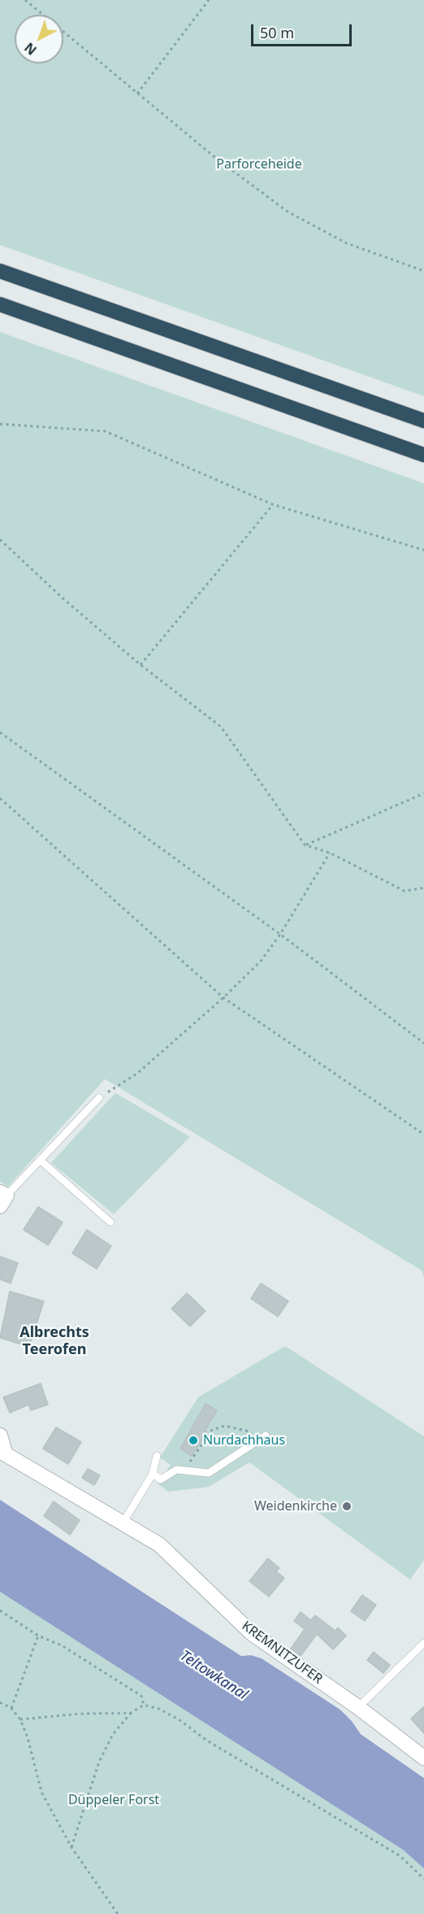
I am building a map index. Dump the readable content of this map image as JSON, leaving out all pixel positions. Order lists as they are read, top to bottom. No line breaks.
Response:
{"streets":{"street":["KREMNITZUFER"]},"districts":["Albrechts Teerofen"],"water":["Teltowkanal"],"parks":["Parforceheide","Düppeler Forst"],"places":["Nurdachhaus","Weidenkirche"],"scale_bar":"50 m","north":"bottom left"}
